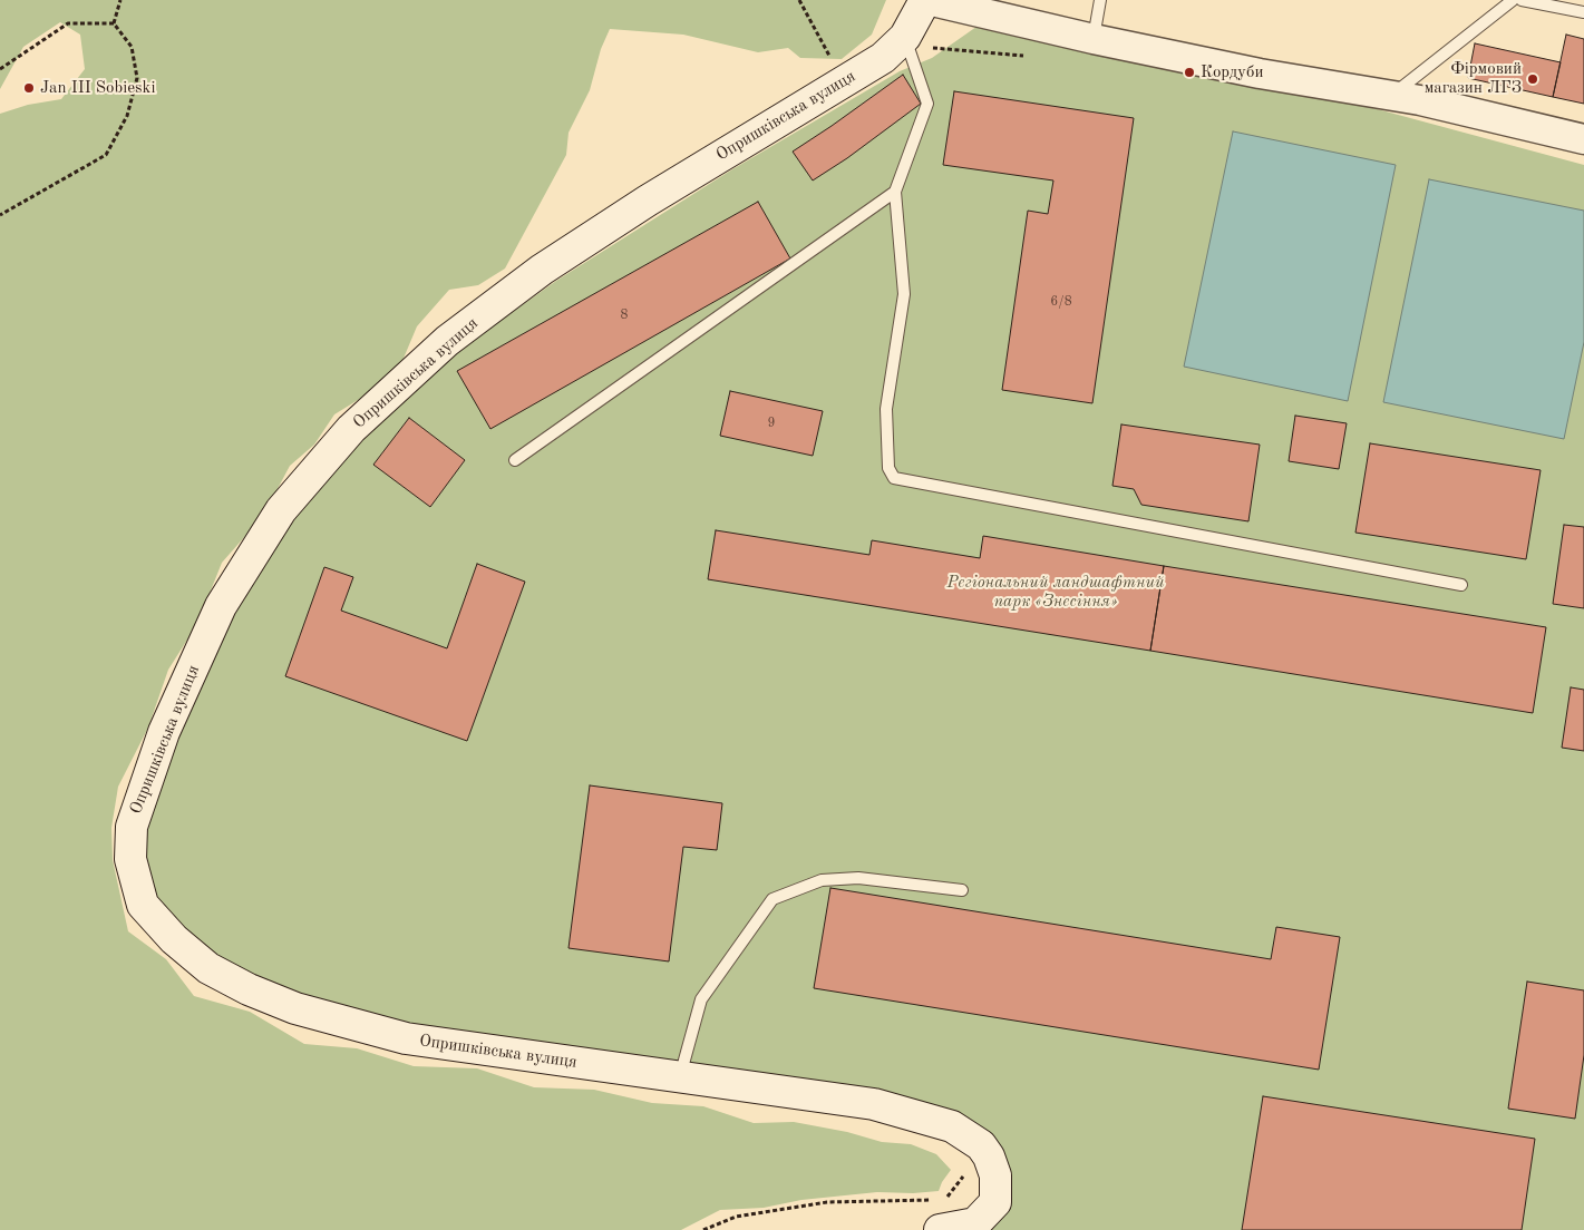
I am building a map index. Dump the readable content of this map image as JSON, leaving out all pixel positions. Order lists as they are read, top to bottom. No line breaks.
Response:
{"streets":{"main road":["Опришківська вулиця"]},"parks":["Регіональний ландшафтний парк «Знесіння»"],"places":["Кордуби","Фірмовий магазин ЛГЗ","Jan III Sobieski"],"house_numbers":["6/8","8","9"]}
